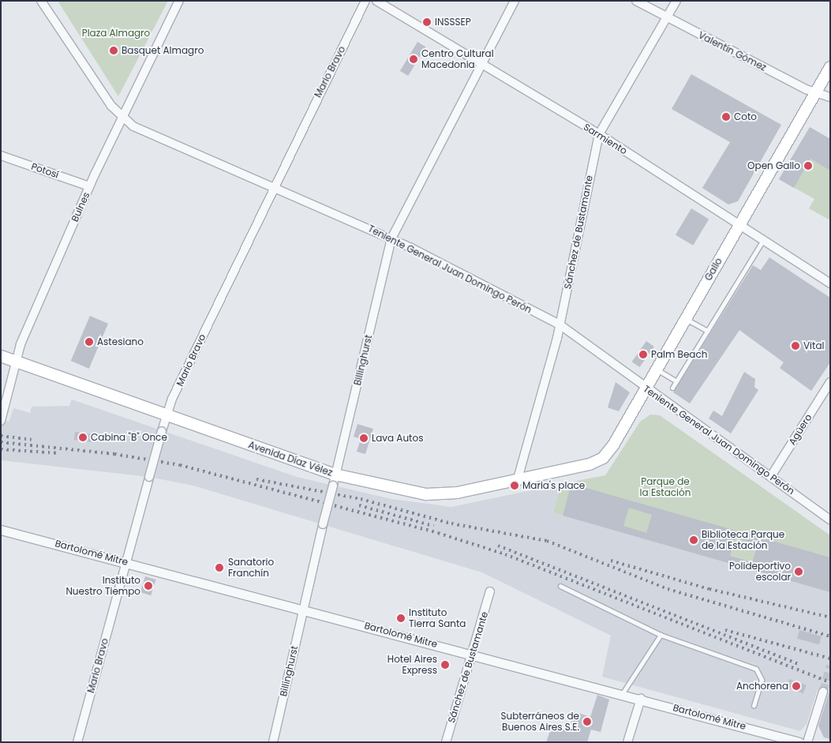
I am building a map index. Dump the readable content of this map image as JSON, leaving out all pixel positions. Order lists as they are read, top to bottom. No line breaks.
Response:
{"streets":{"main road":["Gallo","Avenida Díaz Vélez"],"street":["Valentín Gómez","Mario Bravo","Sarmiento","Potosí","Bulnes","Sánchez de Bustamante","Teniente General Juan Domingo Perón","Billinghurst","Agüero","Bartolomé Mitre"]},"crossings":[["Valentín Gómez","Sánchez de Bustamante"],["Valentín Gómez","Gallo"],["Mario Bravo","Teniente General Juan Domingo Perón"],["Mario Bravo","Avenida Díaz Vélez"],["Mario Bravo","Bartolomé Mitre"],["Sarmiento","Sánchez de Bustamante"],["Sarmiento","Gallo"],["Sarmiento","Billinghurst"],["Potosí","Bulnes"],["Bulnes","Teniente General Juan Domingo Perón"],["Bulnes","Avenida Díaz Vélez"],["Sánchez de Bustamante","Teniente General Juan Domingo Perón"],["Sánchez de Bustamante","Avenida Díaz Vélez"],["Sánchez de Bustamante","Bartolomé Mitre"],["Teniente General Juan Domingo Perón","Gallo"],["Teniente General Juan Domingo Perón","Billinghurst"],["Teniente General Juan Domingo Perón","Agüero"],["Gallo","Avenida Díaz Vélez"],["Billinghurst","Avenida Díaz Vélez"],["Billinghurst","Bartolomé Mitre"]],"parks":["Plaza Almagro","Parque de la Estación"],"places":["INSSSEP","Basquet Almagro","Centro Cultural Macedonia","Coto","Open Gallo","Astesiano","Vital","Palm Beach","Cabina \"B\" Once","Lava Autos","Maria's place","Biblioteca Parque de la Estación","Sanatorio Franchín","Polideportivo escolar","Instituto Nuestro Tiempo","Instituto Tierra Santa","Hotel Aires Express","Anchorena","Subterráneos de Buenos Aires S.E."]}
